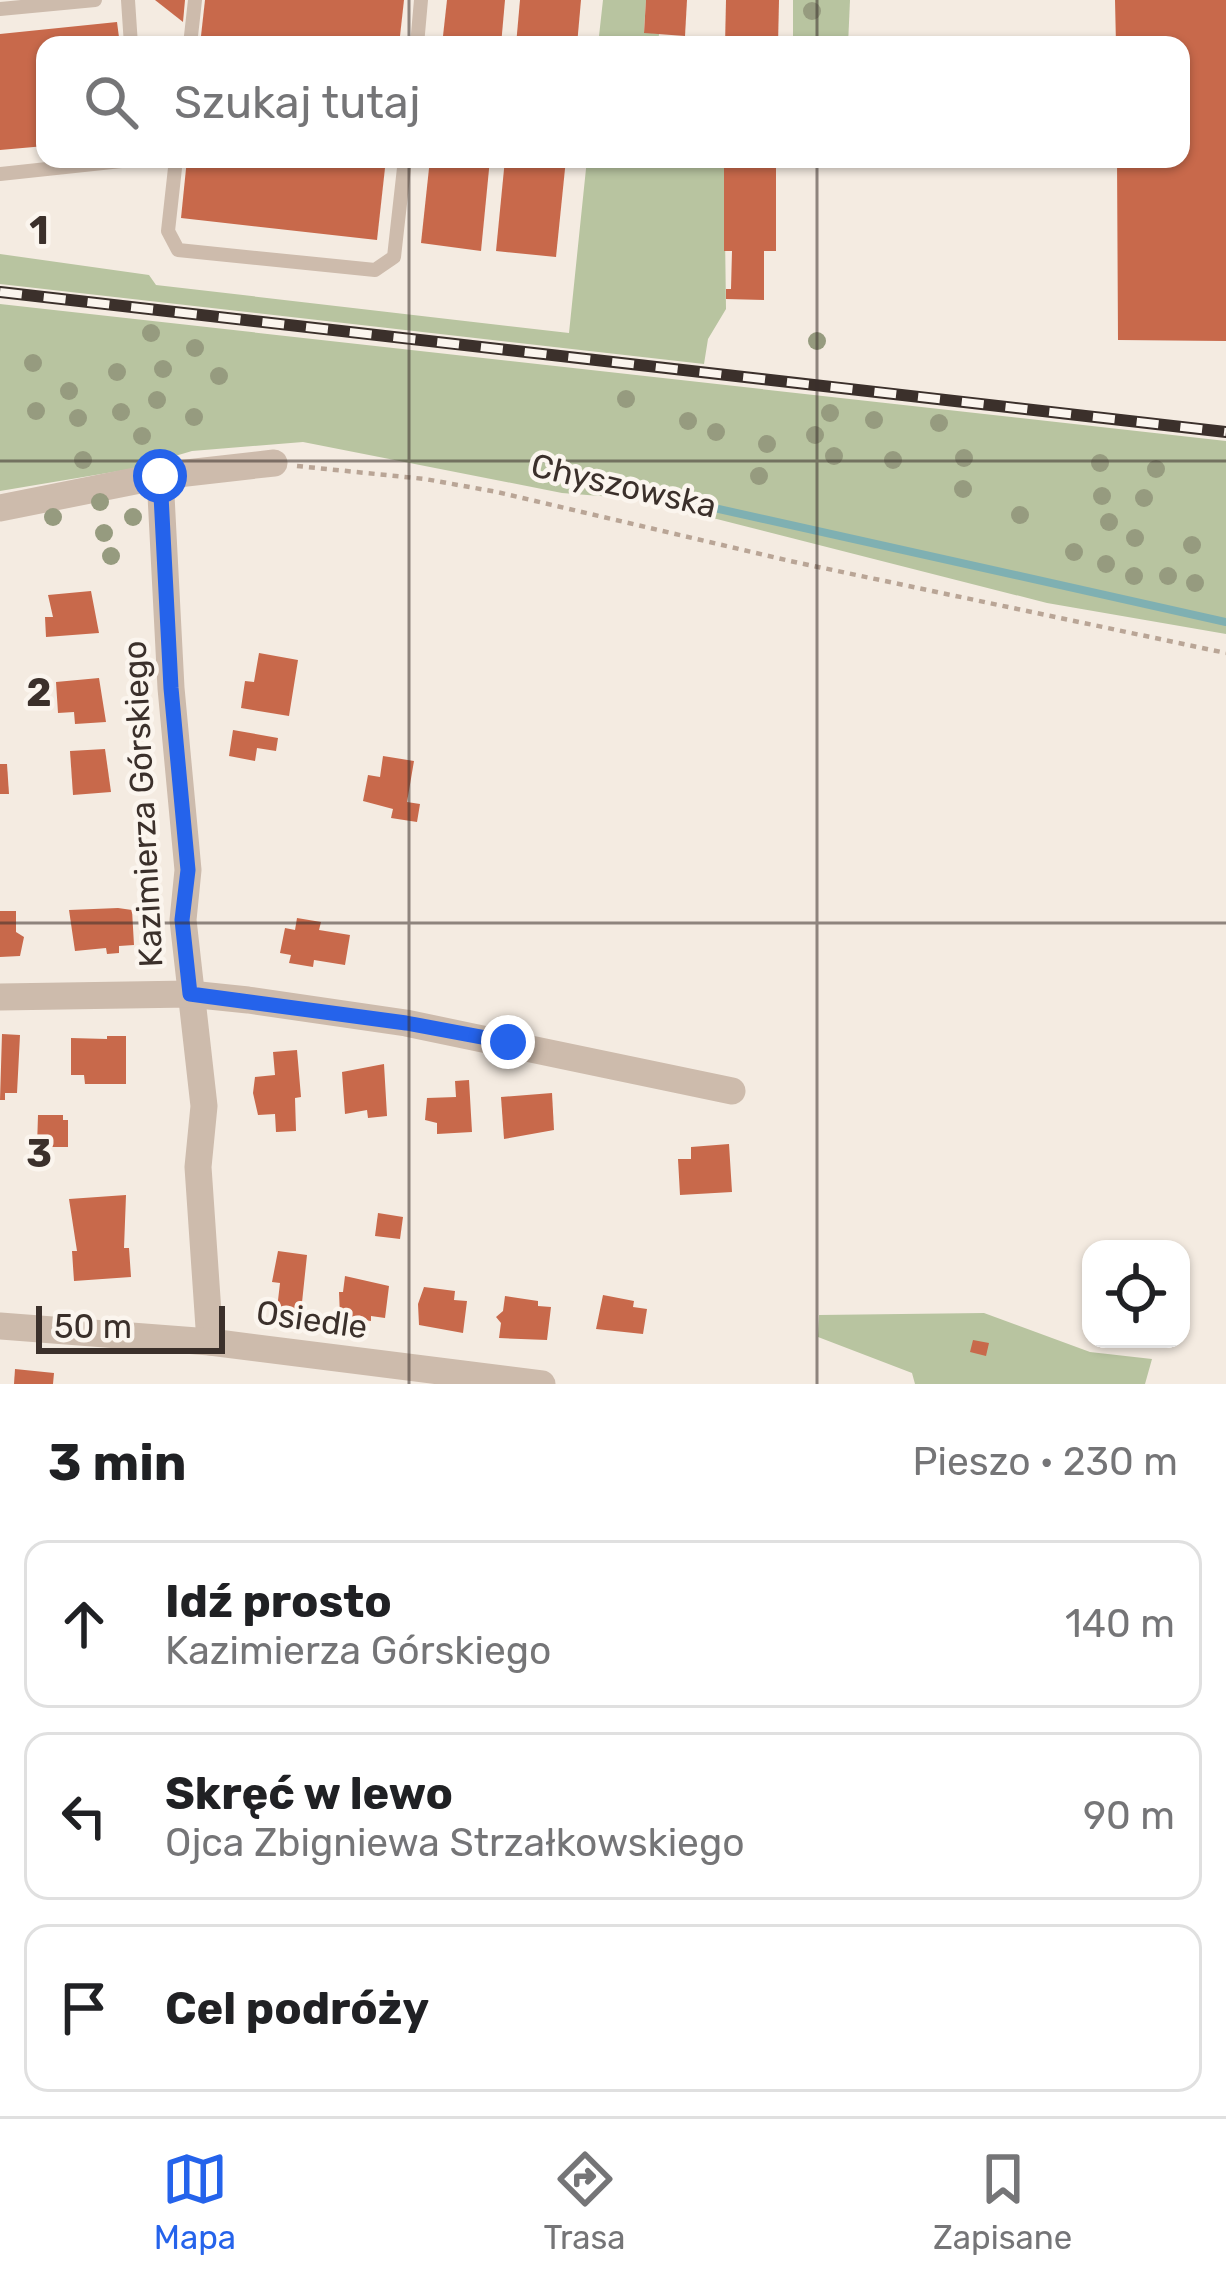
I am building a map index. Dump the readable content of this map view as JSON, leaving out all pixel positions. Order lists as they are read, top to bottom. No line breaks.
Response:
{"streets":{"street":["Kazimierza Górskiego","Osiedle"],"path":["Chyszowska"]},"crossings":[["Kazimierza Górskiego","Osiedle"]],"scale_bar":"50 m","page":{"search":"Szukaj tutaj","scale":"50 m","heading":["3 min","Pieszo · 230 m"],"list":[["Idź prosto","Kazimierza Górskiego","140 m"],["Skręć w lewo","Ojca Zbigniewa Strzałkowskiego","90 m"],"Cel podróży"],"nav":["Mapa","Trasa","Zapisane"]},"grid":{"rows":["1","2","3"]}}
